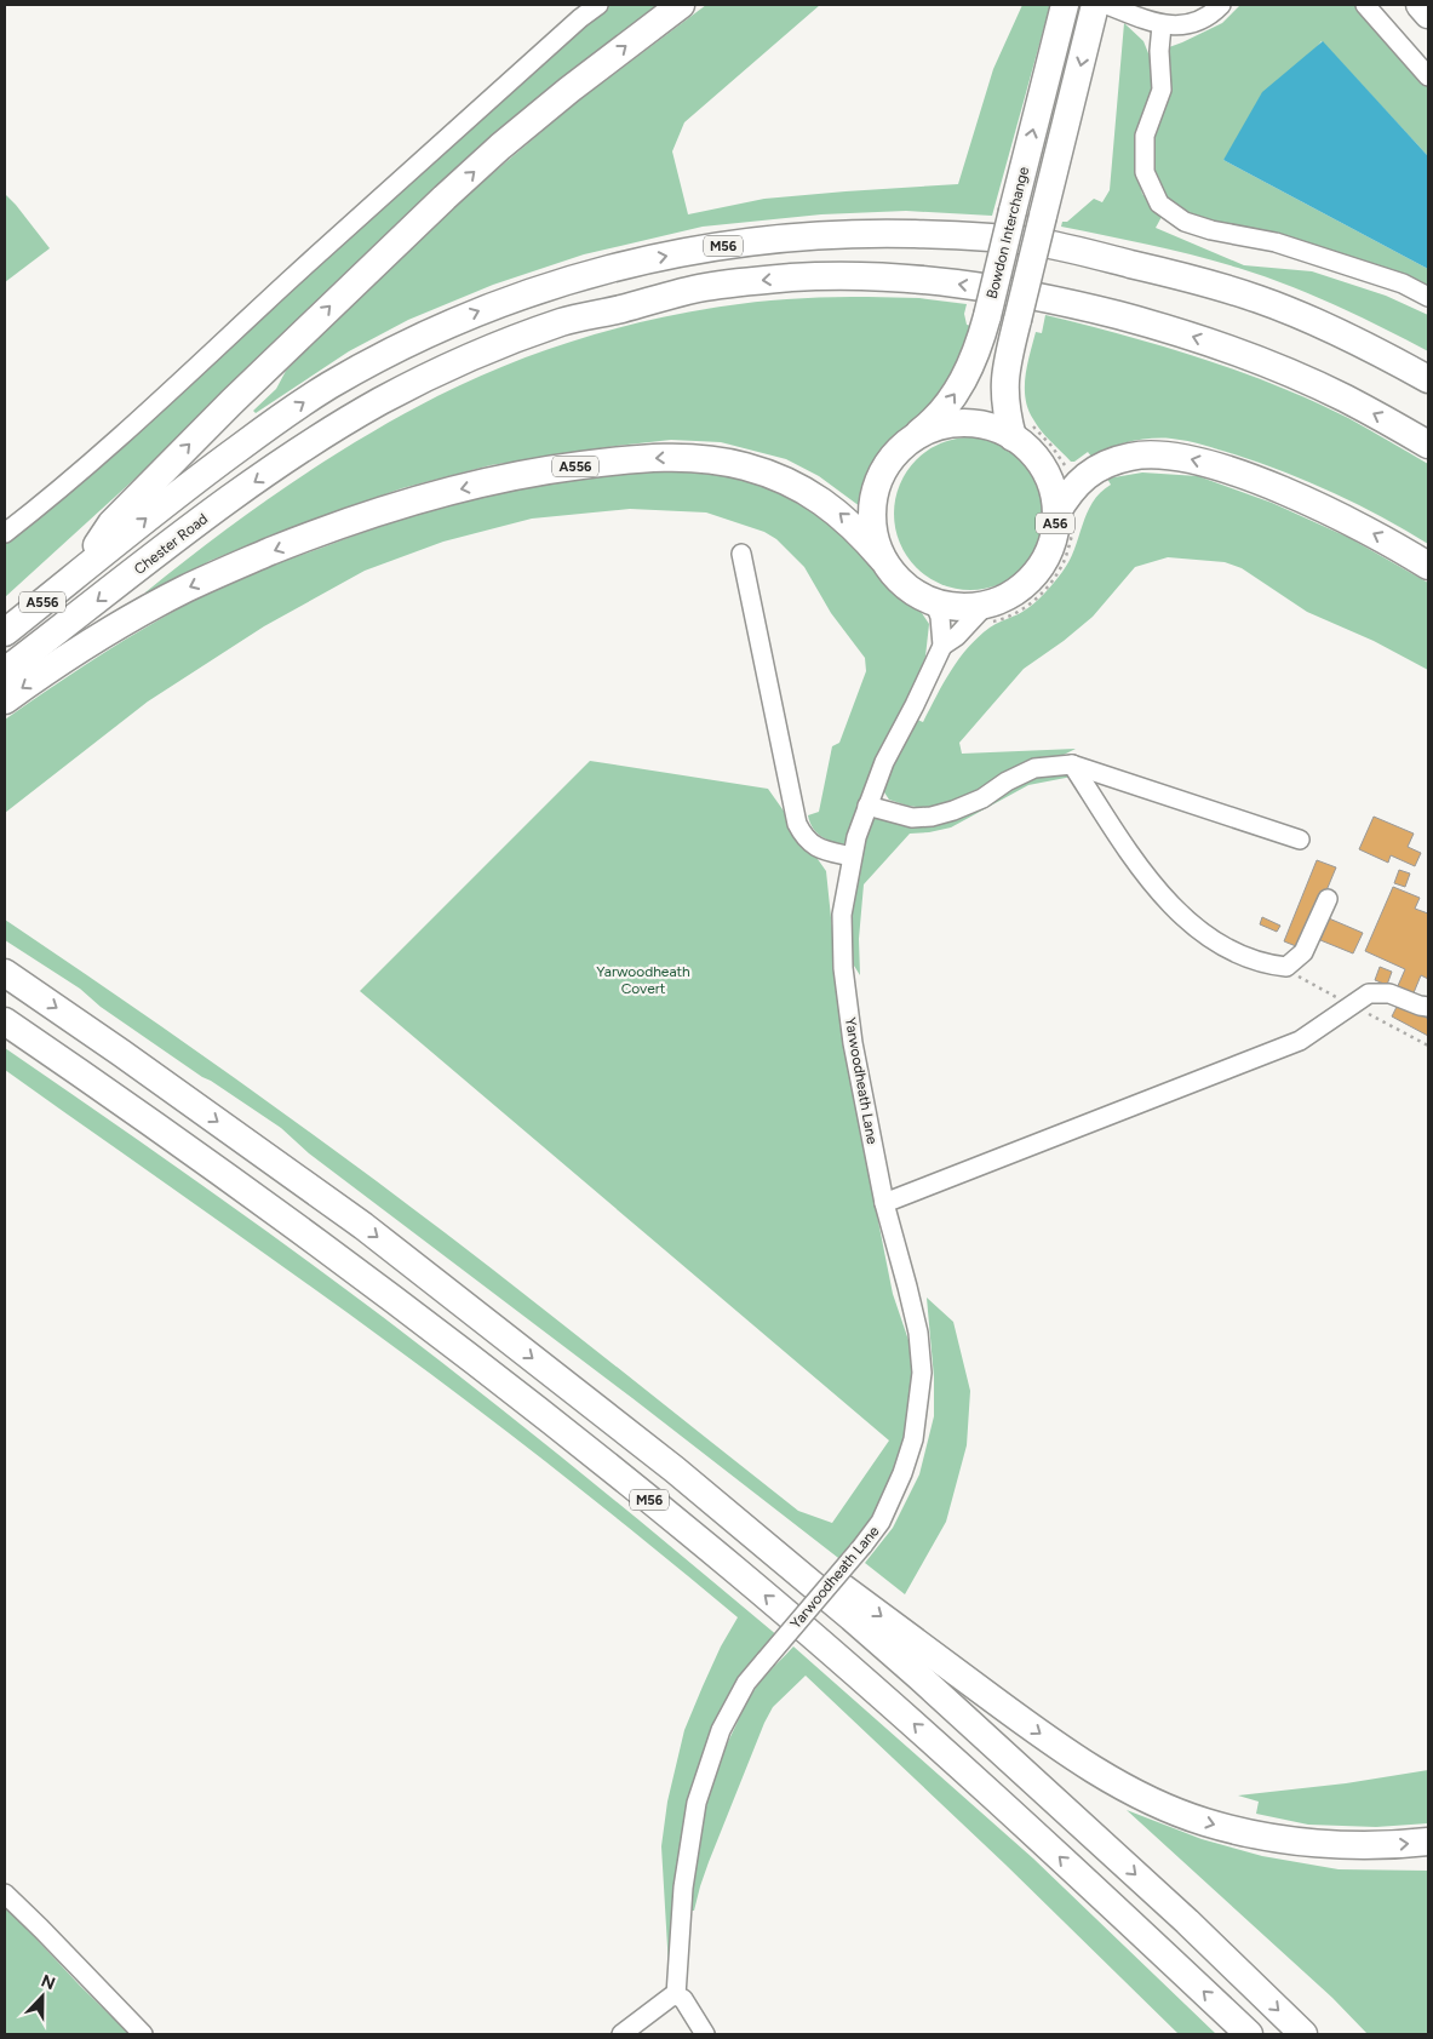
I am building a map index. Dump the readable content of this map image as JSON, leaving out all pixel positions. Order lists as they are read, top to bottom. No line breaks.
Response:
{"streets":{"highway":["Bowdon Interchange","M56","A556","A56","Chester Road"],"street":["Yarwoodheath Lane"]},"crossings":[["Bowdon Interchange","A556"],["Bowdon Interchange","A56"],["Bowdon Interchange","Yarwoodheath Lane"],["M56","A556"],["A556","A56"],["A556","Yarwoodheath Lane"],["A56","Yarwoodheath Lane"]],"parks":["Yarwoodheath Covert"],"north":"top"}
